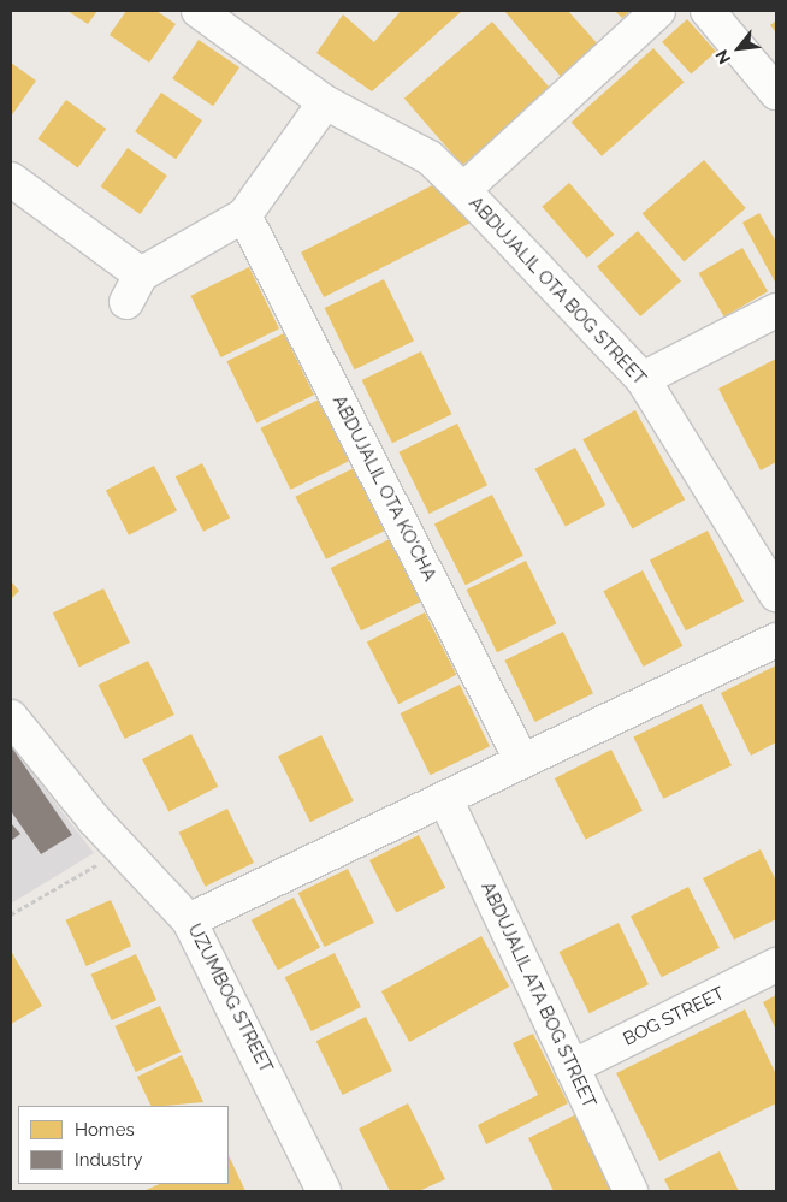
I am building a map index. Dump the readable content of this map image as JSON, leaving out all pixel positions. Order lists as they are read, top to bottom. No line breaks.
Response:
{"streets":{"street":["ABDUJALIL OTA BOG STREET","ABDUJALIL OTA KO'CHA","ABDUJALIL ATA BOG STREET","UZUMBOG STREET","BOG STREET"]},"crossings":[["ABDUJALIL ATA BOG STREET","BOG STREET"]],"legend":["Homes","Industry"],"north":"bottom left"}
